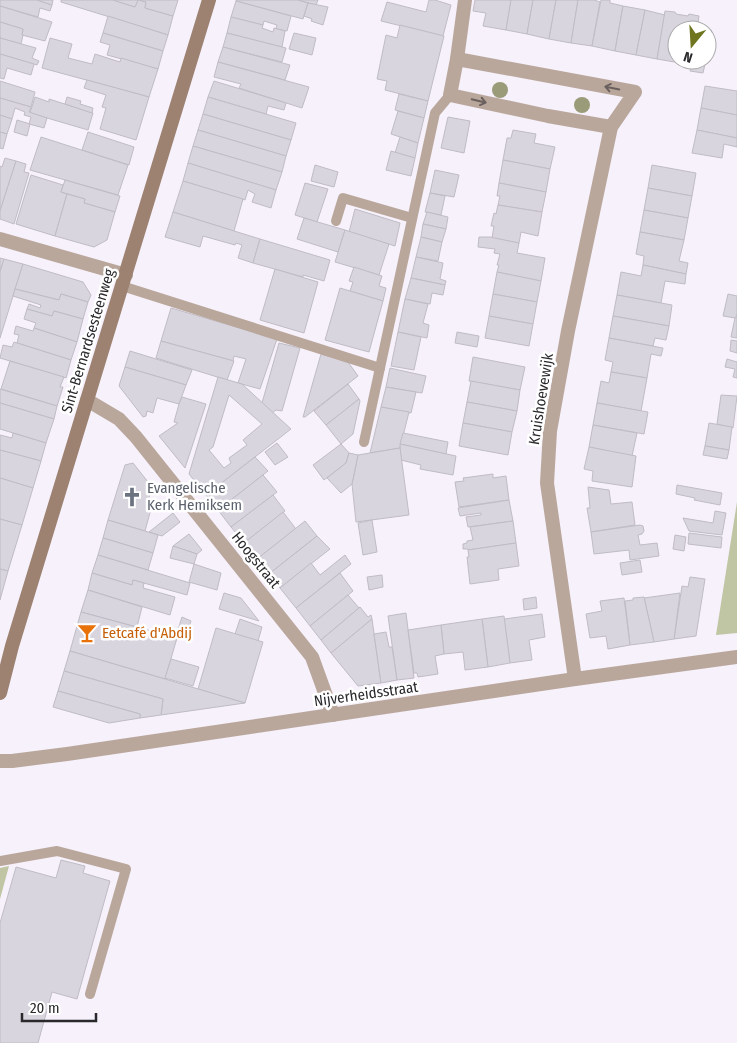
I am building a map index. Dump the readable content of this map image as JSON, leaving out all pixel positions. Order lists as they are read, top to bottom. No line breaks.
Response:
{"streets":{"main road":["Sint-Bernardsesteenweg"],"street":["Kruishoevewijk","Hoogstraat","Nijverheidsstraat"]},"crossings":[["Sint-Bernardsesteenweg","Hoogstraat"],["Kruishoevewijk","Nijverheidsstraat"],["Hoogstraat","Nijverheidsstraat"]],"places":{"church":["Evangelische Kerk Hemiksem"],"bar":["Eetcafé d'Abdij"]},"scale_bar":"20 m","north":"bottom"}
